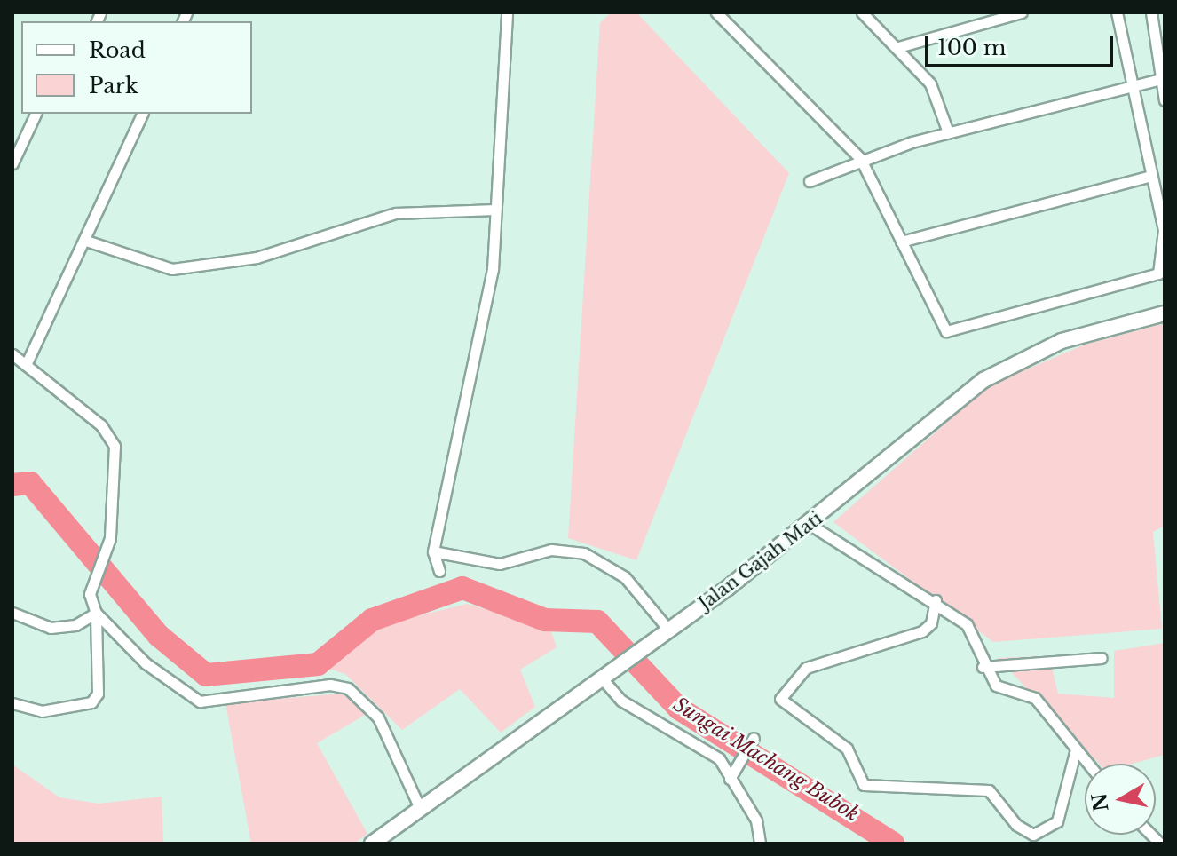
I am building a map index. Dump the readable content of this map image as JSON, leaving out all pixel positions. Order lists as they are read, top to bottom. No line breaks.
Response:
{"streets":{"main road":["Jalan Gajah Mati"]},"water":["Sungai Machang Bubok"],"legend":["Road","Park"],"scale_bar":"100 m","north":"left"}
